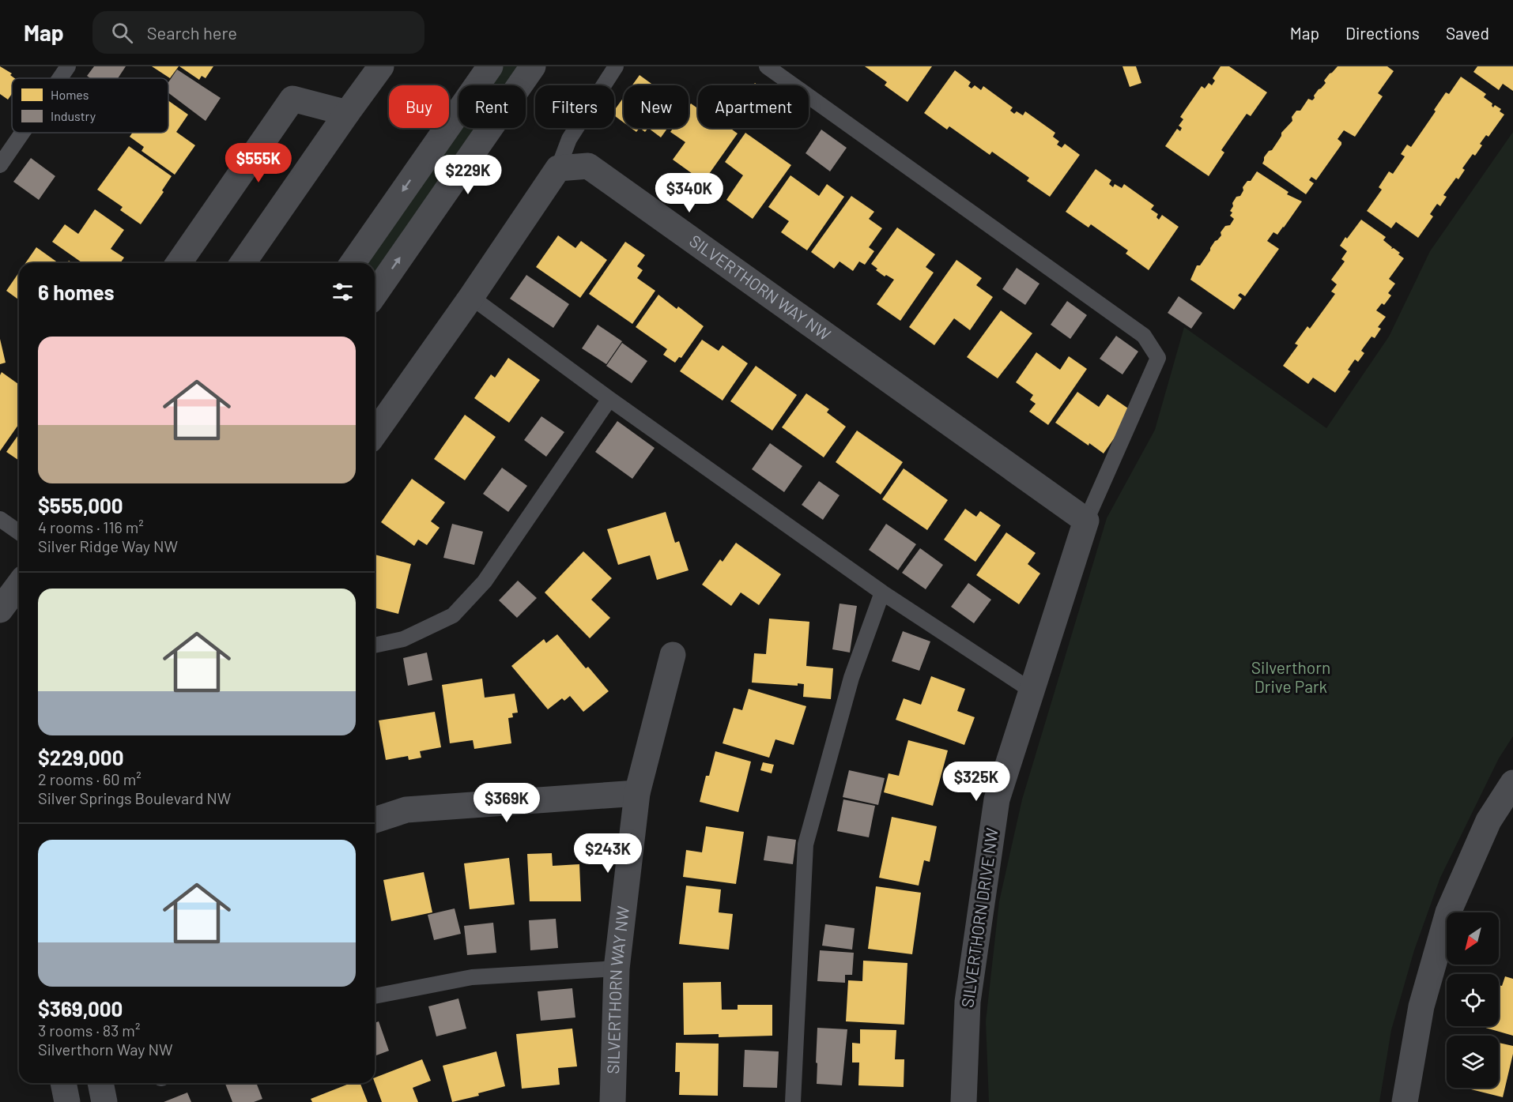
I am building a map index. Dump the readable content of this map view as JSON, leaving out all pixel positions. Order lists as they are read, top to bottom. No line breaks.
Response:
{"streets":{"street":["SILVERTHORN WAY NW","SILVERTHORN DRIVE NW"]},"crossings":[["SILVERTHORN WAY NW","SILVERTHORN DRIVE NW"]],"parks":["Silverthorn Drive Park"],"legend":["Homes","Industry"],"north":"bottom left","page":{"header":"Map","search":"Search here","nav":["Map","Directions","Saved"],"chip":["Buy","Rent","Filters","New","Apartment"],"price":["$555K","$229K","$340K","$325K","$369K","$243K"],"heading":"6 homes","list":[{"name":"$555,000","note":"4 rooms · 116 m² · Silver Ridge Way NW"},{"name":"$229,000","note":"2 rooms · 60 m² · Silver Springs Boulevard NW"},{"name":"$369,000","note":"3 rooms · 83 m² · Silverthorn Way NW"}]}}
